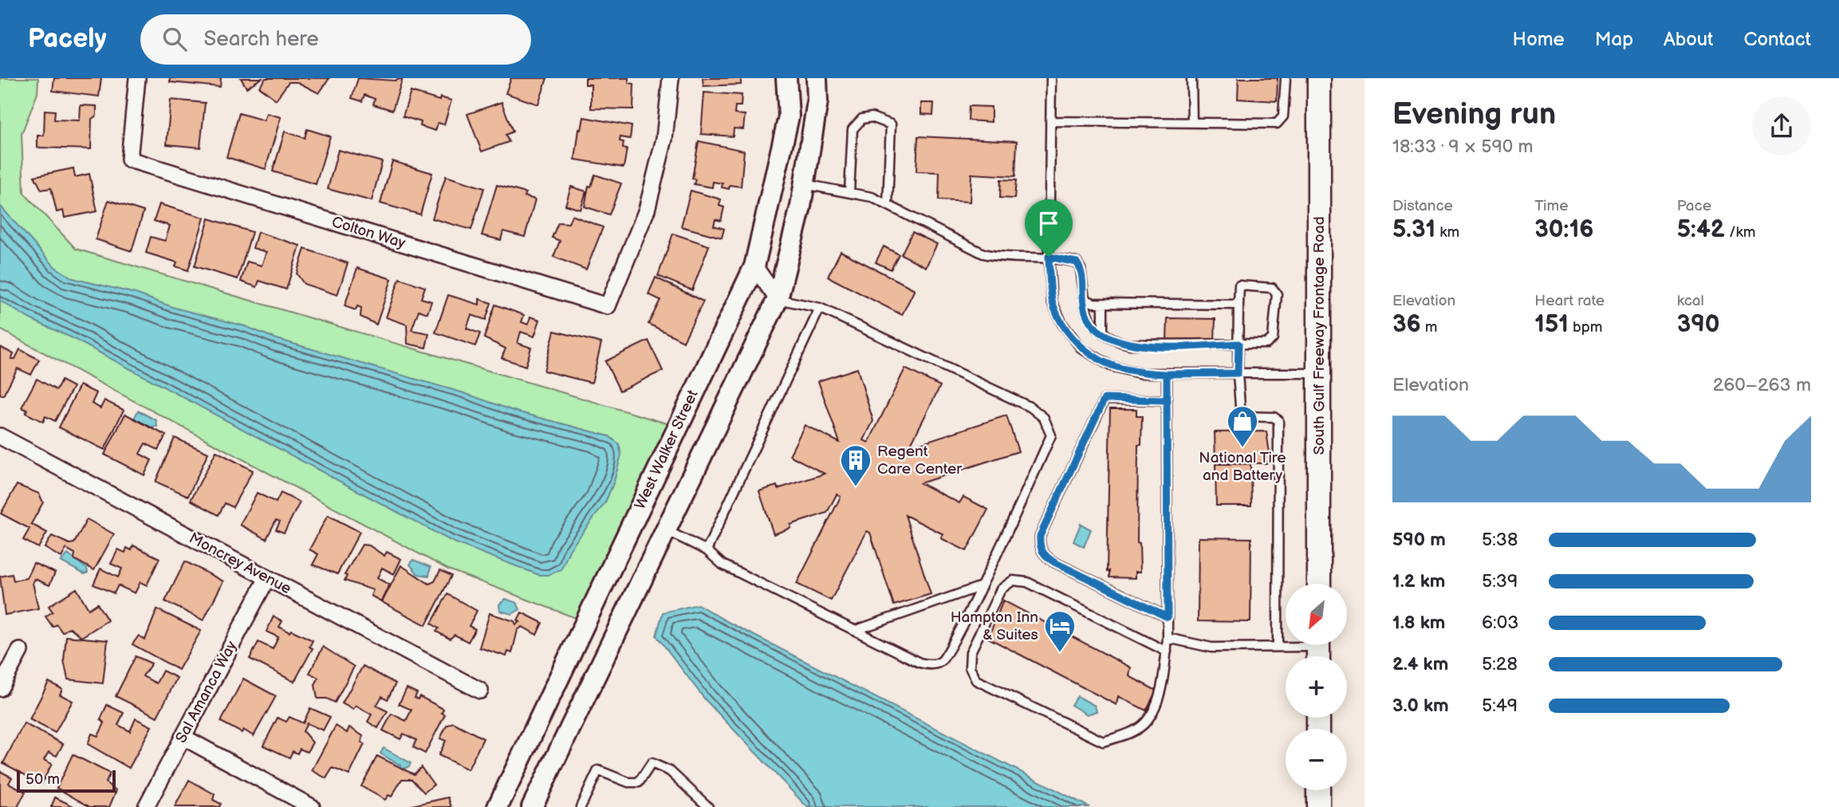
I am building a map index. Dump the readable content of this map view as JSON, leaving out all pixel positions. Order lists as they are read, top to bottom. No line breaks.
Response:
{"streets":{"main road":["South Gulf Freeway Frontage Road"],"street":["Colton Way","West Walker Street","Moncrey Avenue","Sal Amanca Way"]},"crossings":[["Moncrey Avenue","Sal Amanca Way"]],"places":{"shop":["National Tire and Battery"],"building":["Regent Care Center"],"hotel":["Hampton Inn & Suites"]},"scale_bar":"50 m","north":"bottom left","page":{"header":"Pacely","search":"Search here","nav":["Home","Map","About","Contact"],"heading":["Evening run","18:33 · 9 × 590 m"],"stats":[["Distance","5.31 km"],["Time","30:16"],["Pace","5:42 /km"],["Elevation","36 m"],["Heart rate","151 bpm"],["kcal","390"]],"chart":["Elevation","260–263 m"],"list":[{"name":"590 m","note":"5:38"},{"name":"1.2 km","note":"5:39"},{"name":"1.8 km","note":"6:03"},{"name":"2.4 km","note":"5:28"},{"name":"3.0 km","note":"5:49"}],"map_buttons":["+","−"],"scale":"50 m"}}
